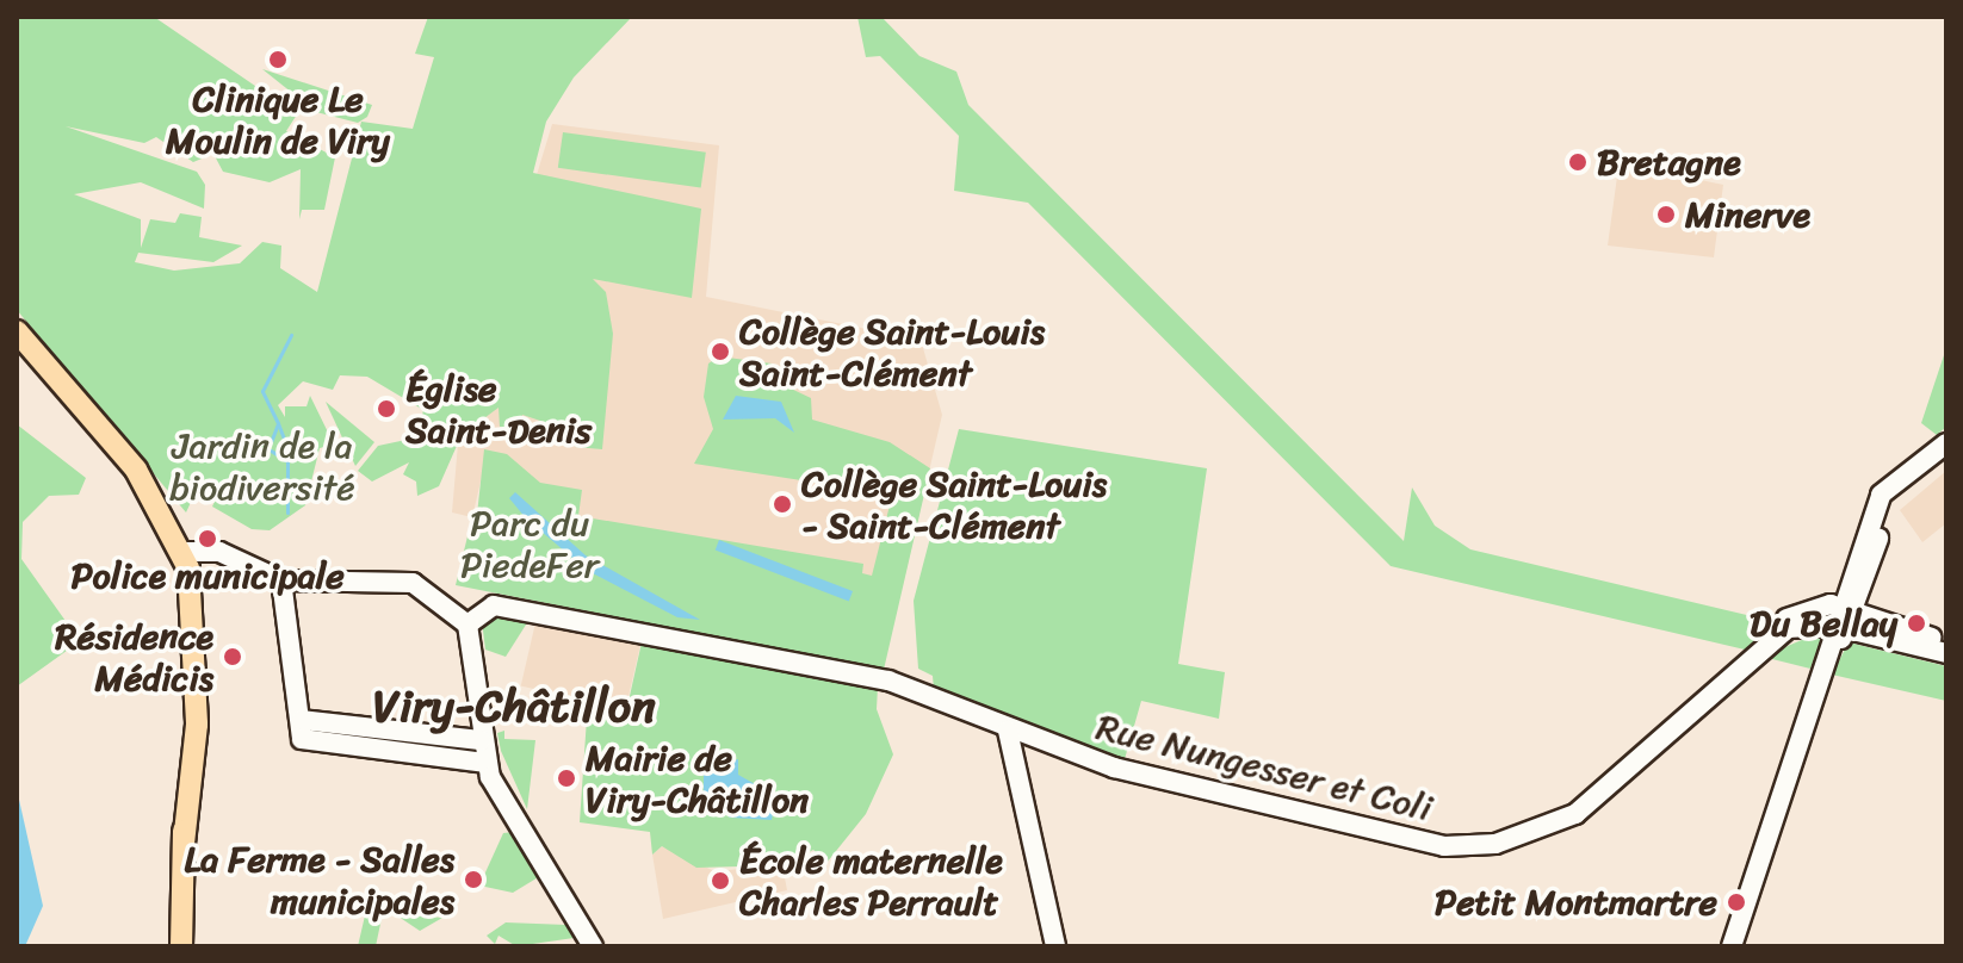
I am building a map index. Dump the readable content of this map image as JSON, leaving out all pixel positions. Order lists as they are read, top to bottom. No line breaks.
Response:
{"streets":{"street":["Rue Nungesser et Coli"]},"districts":["Viry-Châtillon"],"parks":["Jardin de la biodiversité","Parc du PiedeFer"],"places":["Clinique Le Moulin de Viry","Bretagne","Minerve","Collège Saint-Louis Saint-Clément","Église Saint-Denis","Collège Saint-Louis - Saint-Clément","Police municipale","Du Bellay","Résidence Médicis","Mairie de Viry-Châtillon","La Ferme - Salles municipales","École maternelle Charles Perrault","Petit Montmartre"]}
